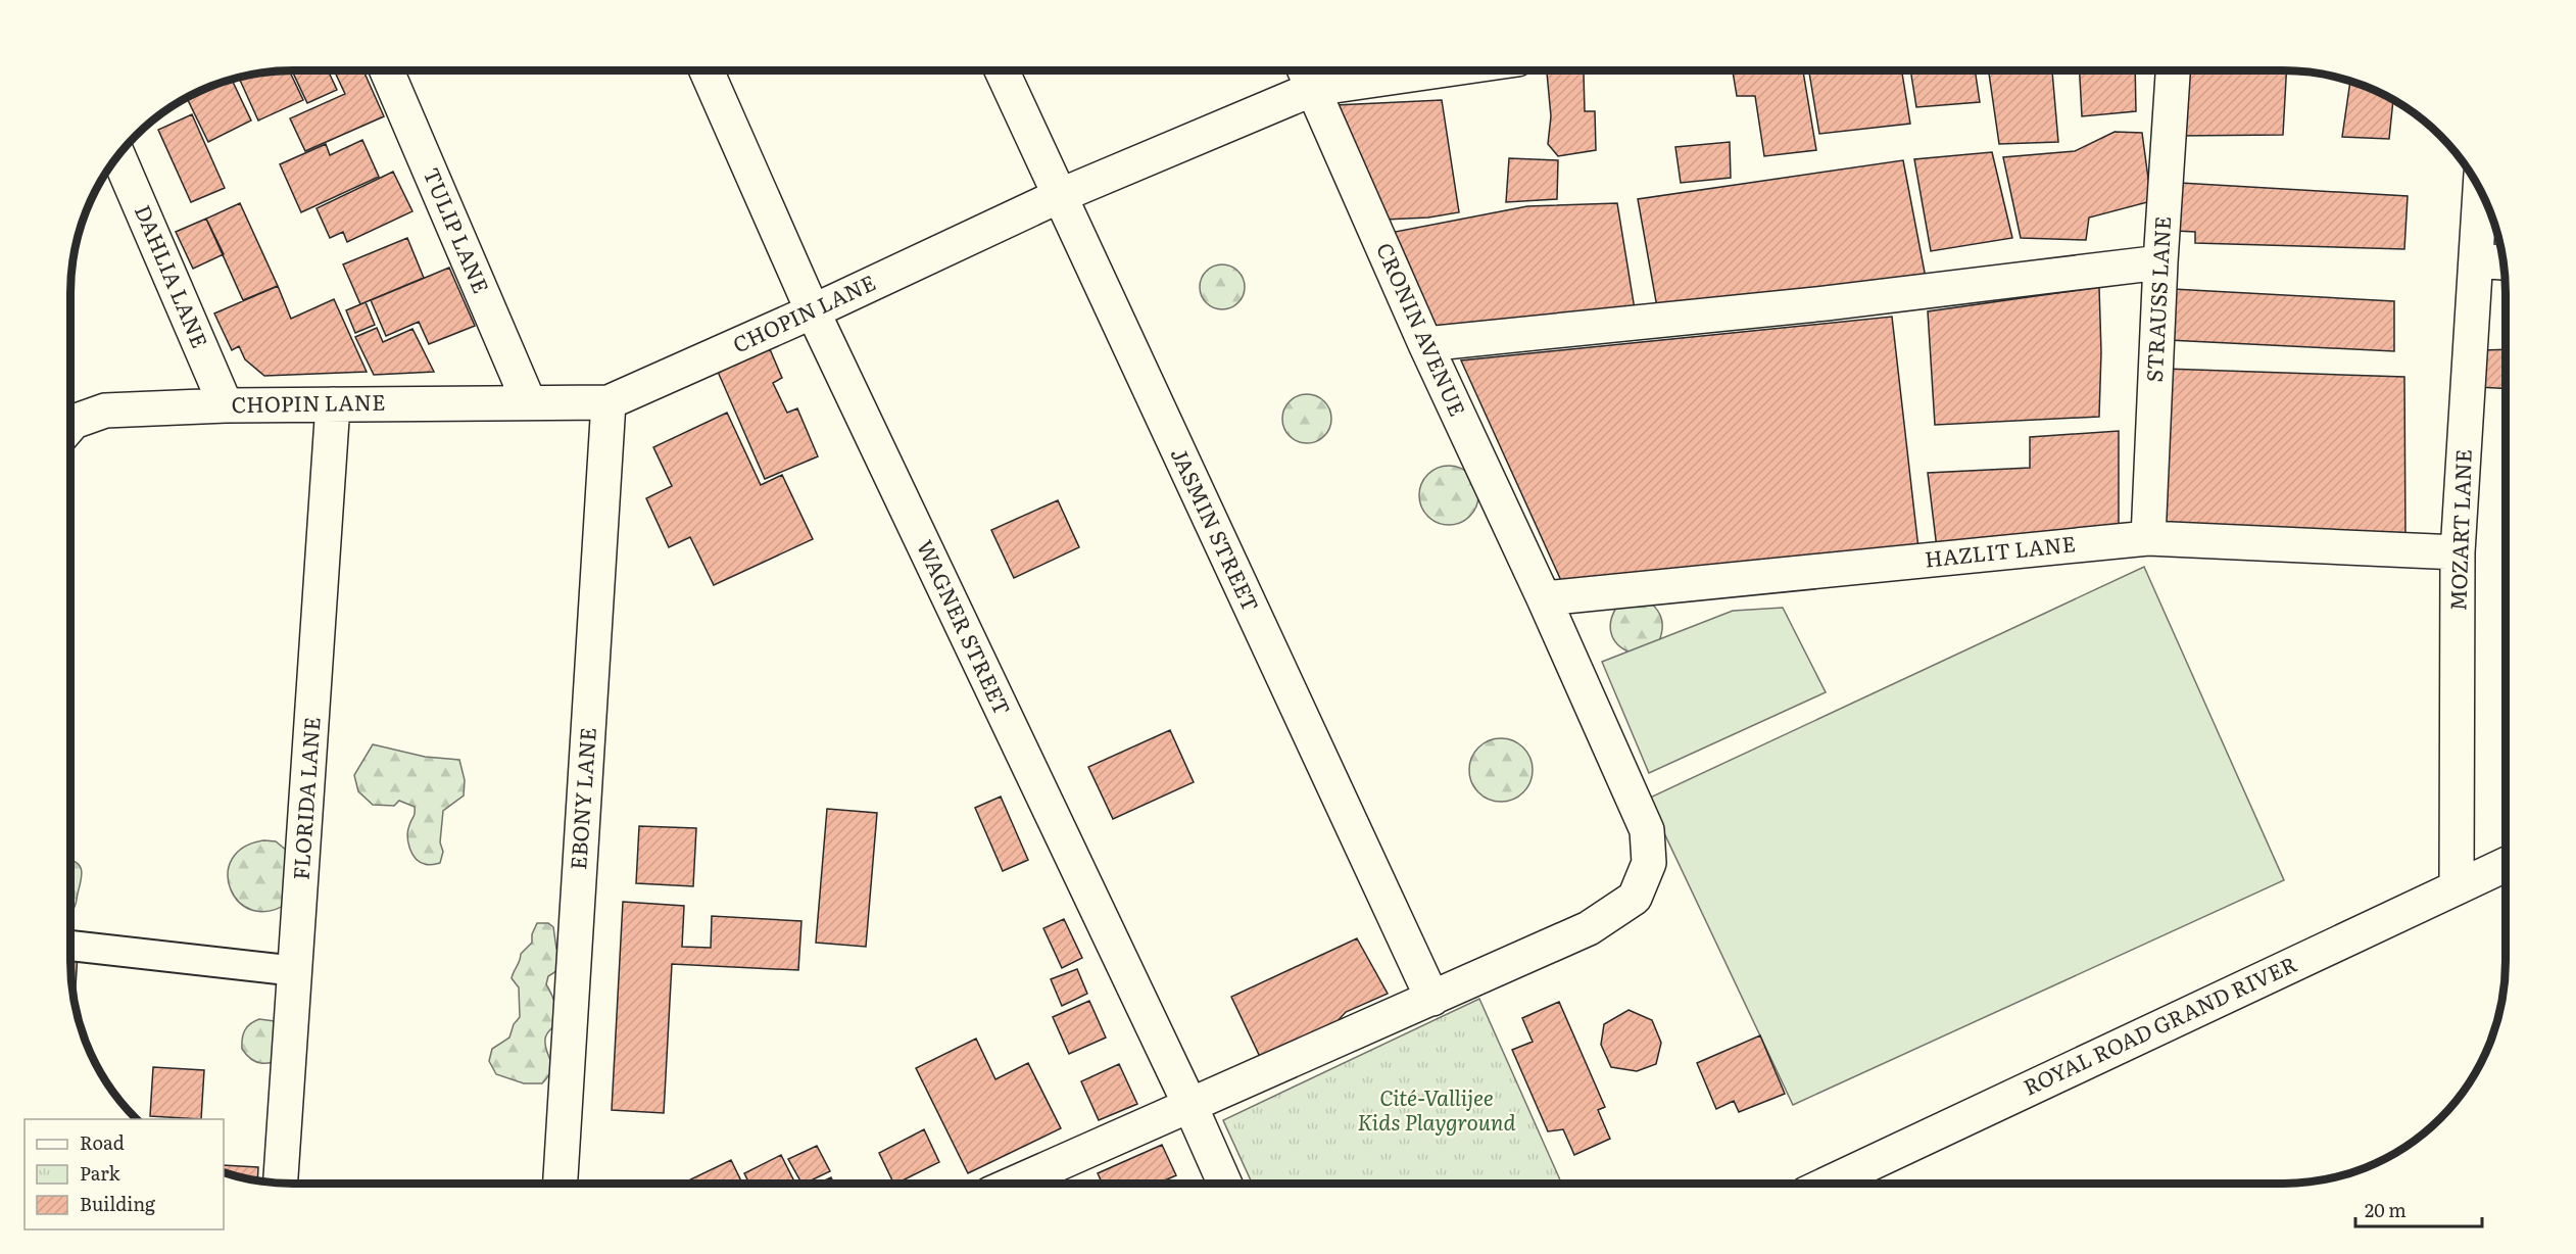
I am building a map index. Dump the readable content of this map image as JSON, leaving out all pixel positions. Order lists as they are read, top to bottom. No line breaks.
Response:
{"streets":{"street":["TULIP LANE","DAHLIA LANE","STRAUSS LANE","CHOPIN LANE","CRONIN AVENUE","JASMIN STREET","MOZART LANE","HAZLIT LANE","WAGNER STREET","FLORIDA LANE","EBONY LANE","ROYAL ROAD GRAND RIVER"]},"crossings":[["TULIP LANE","CHOPIN LANE"],["DAHLIA LANE","CHOPIN LANE"],["STRAUSS LANE","HAZLIT LANE"],["CHOPIN LANE","CRONIN AVENUE"],["CHOPIN LANE","JASMIN STREET"],["CHOPIN LANE","WAGNER STREET"],["CHOPIN LANE","FLORIDA LANE"],["CHOPIN LANE","EBONY LANE"],["CRONIN AVENUE","JASMIN STREET"],["CRONIN AVENUE","HAZLIT LANE"],["CRONIN AVENUE","WAGNER STREET"],["MOZART LANE","HAZLIT LANE"],["MOZART LANE","ROYAL ROAD GRAND RIVER"]],"parks":["Cité-Vallijee Kids Playground"],"legend":["Road","Park","Building"],"scale_bar":"20 m"}
